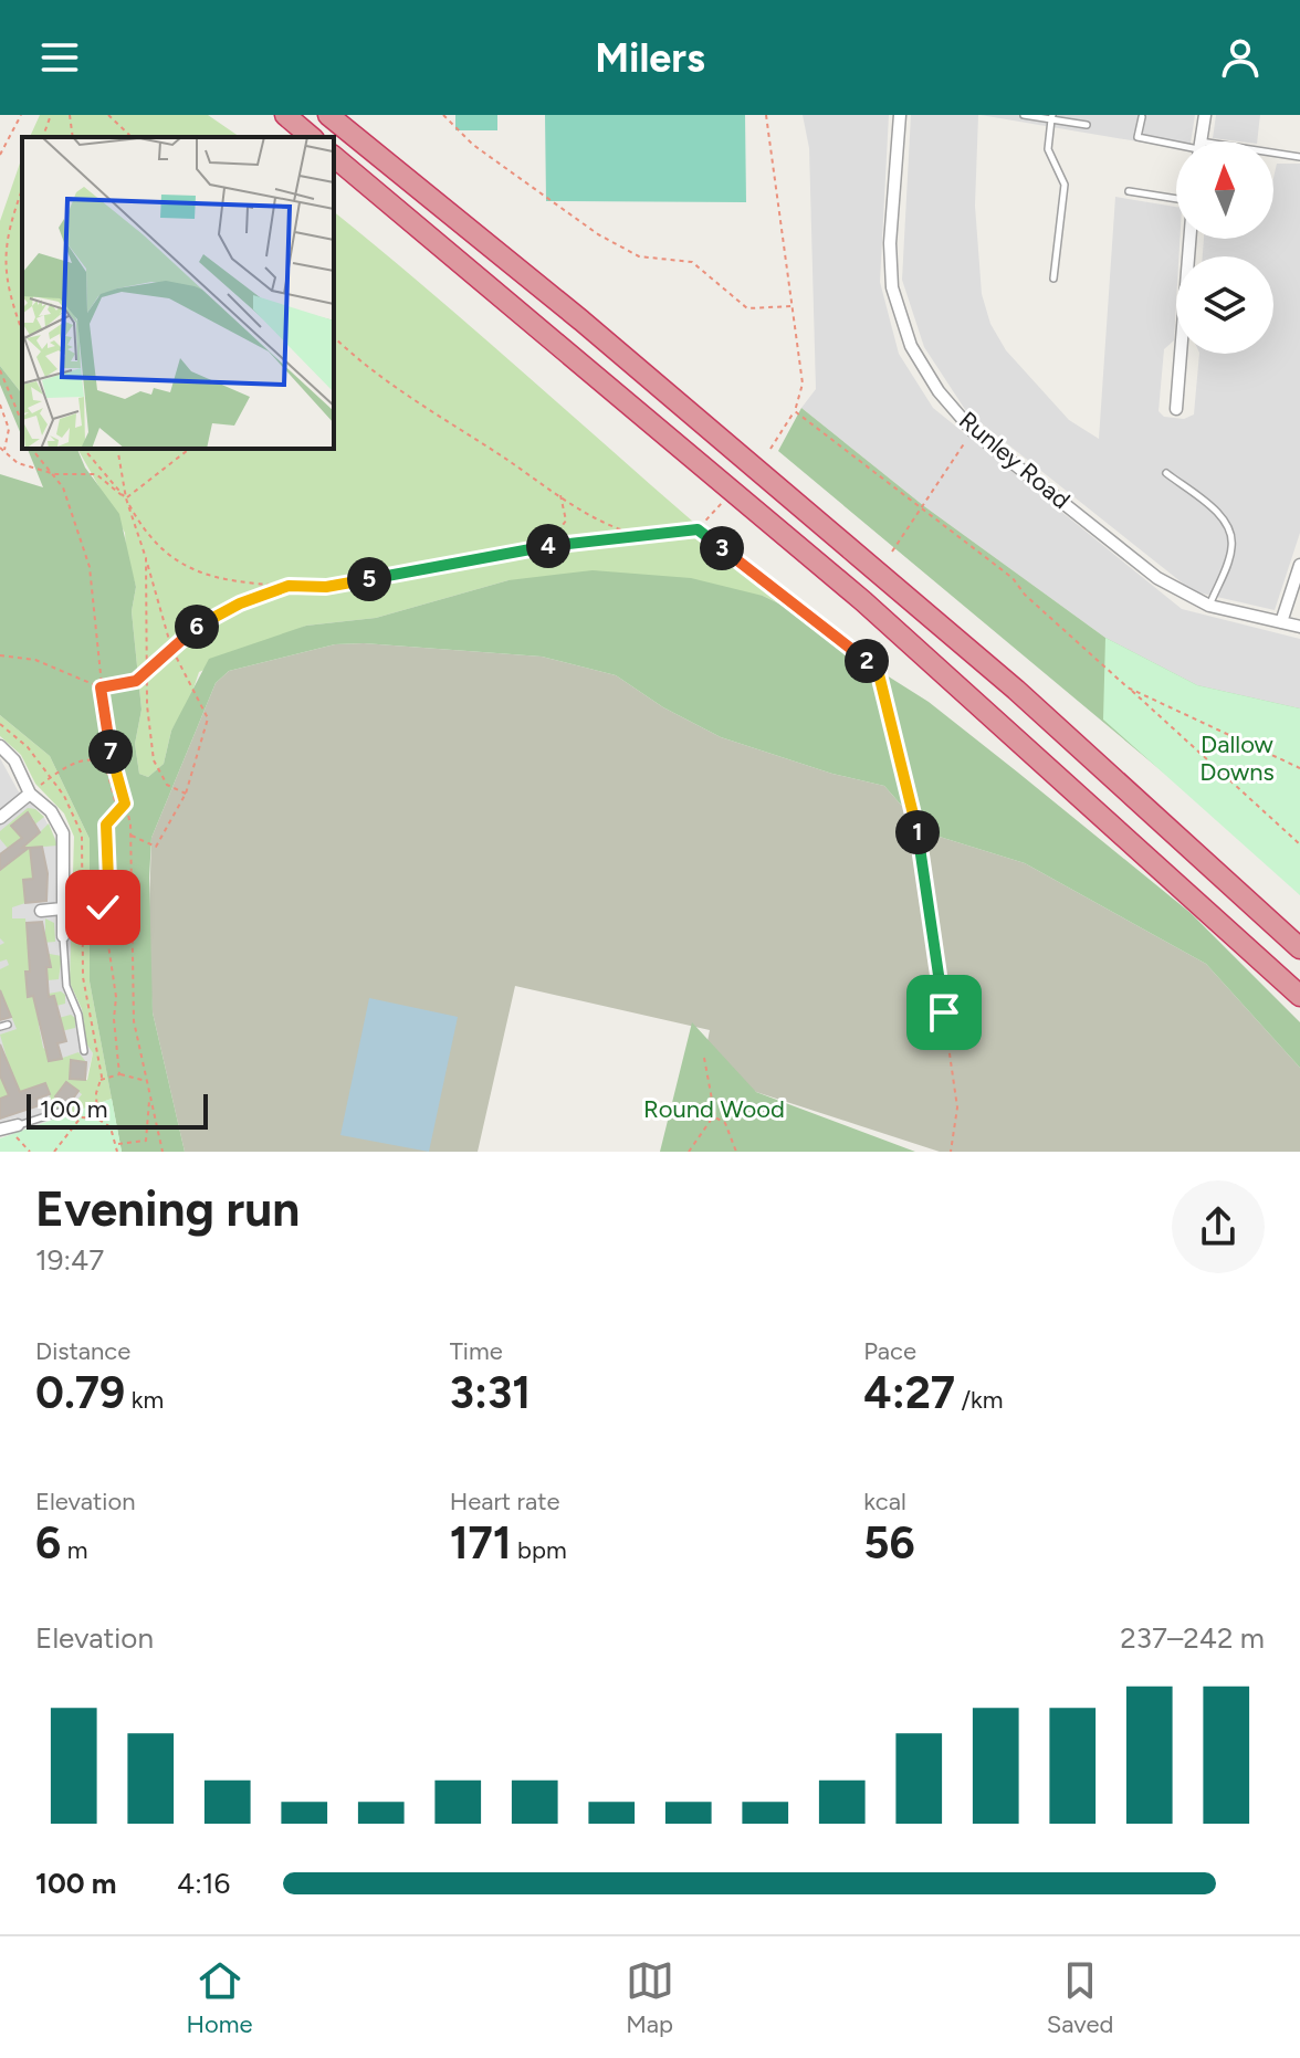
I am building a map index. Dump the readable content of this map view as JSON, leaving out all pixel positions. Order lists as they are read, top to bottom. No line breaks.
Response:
{"streets":{"street":["Runley Road"]},"parks":["Dallow Downs","Round Wood"],"scale_bar":"100 m","north":"top","page":{"header":"Milers","pins":["4","3","5","6","2","7","1"],"scale":"100 m","heading":["Evening run","19:47"],"stats":[["Distance","0.79 km"],["Time","3:31"],["Pace","4:27 /km"],["Elevation","6 m"],["Heart rate","171 bpm"],["kcal","56"]],"chart":["Elevation","237–242 m"],"list":[{"name":"100 m","note":"4:16"}],"tabs":["Home","Map","Saved"]}}
